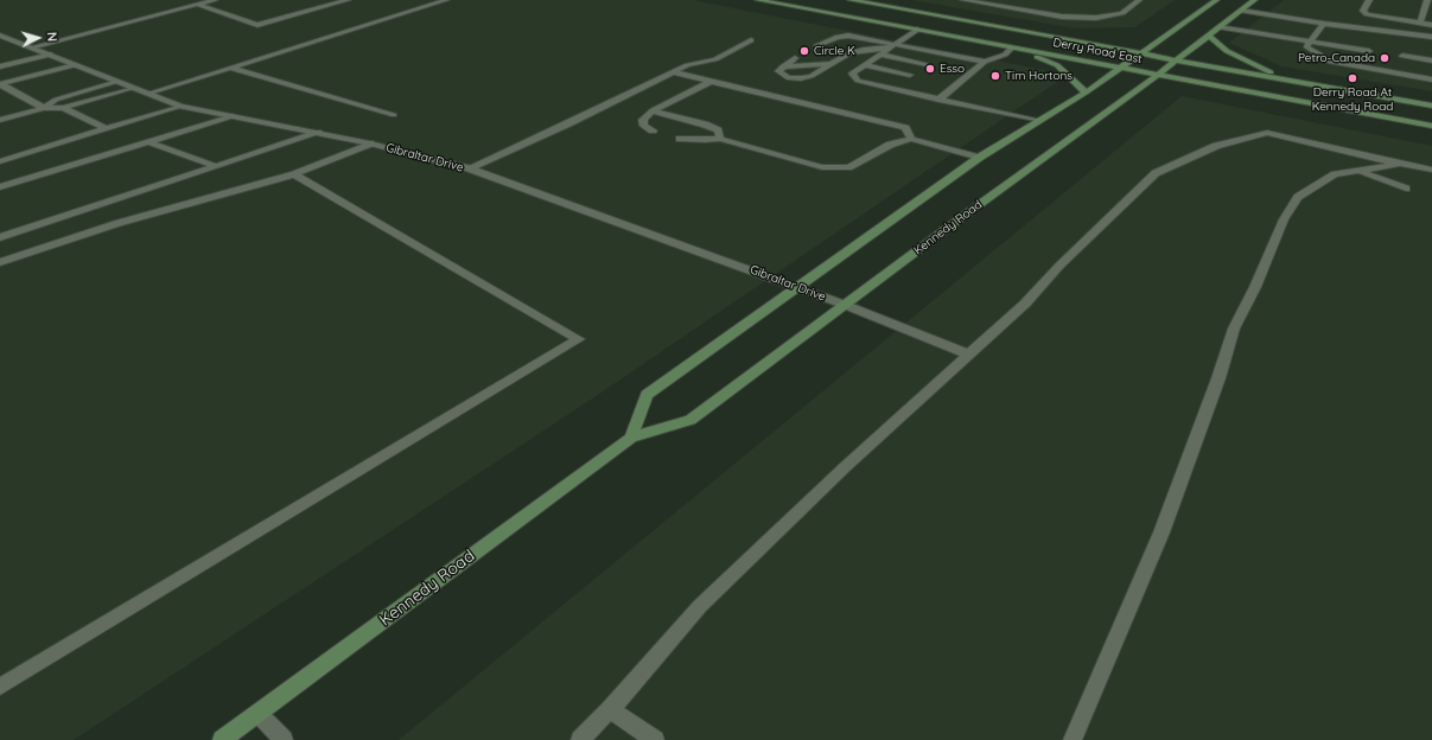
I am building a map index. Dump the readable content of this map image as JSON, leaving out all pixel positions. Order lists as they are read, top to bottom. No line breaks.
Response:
{"streets":{"main road":["Derry Road East","Kennedy Road"],"street":["Gibraltar Drive"]},"crossings":[["Derry Road East","Kennedy Road"],["Gibraltar Drive","Kennedy Road"]],"places":["Circle K","Petro-Canada","Esso","Tim Hortons","Derry Road At Kennedy Road"],"north":"right"}
